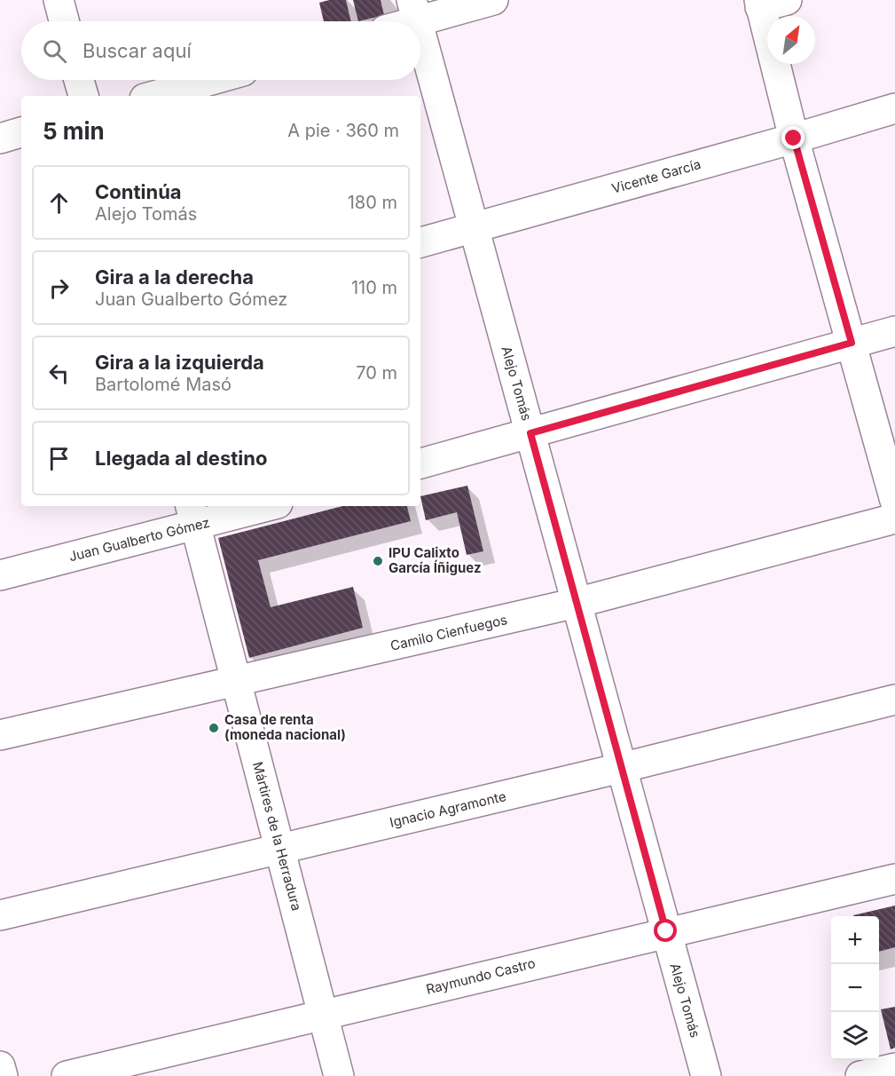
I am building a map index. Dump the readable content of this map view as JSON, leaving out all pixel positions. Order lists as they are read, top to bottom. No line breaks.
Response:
{"streets":{"street":["Vicente García","Alejo Tomás","Juan Gualberto Gómez","Camilo Cienfuegos","Ignacio Agramonte","Mártires de la Herradura","Raymundo Castro"]},"crossings":[["Vicente García","Alejo Tomás"],["Alejo Tomás","Camilo Cienfuegos"],["Alejo Tomás","Ignacio Agramonte"],["Alejo Tomás","Raymundo Castro"],["Juan Gualberto Gómez","Mártires de la Herradura"],["Camilo Cienfuegos","Mártires de la Herradura"],["Ignacio Agramonte","Mártires de la Herradura"],["Mártires de la Herradura","Raymundo Castro"]],"places":["IPU Calixto García Íñiguez","Casa de renta (moneda nacional)"],"north":"top right","page":{"search":"Buscar aquí","heading":["5 min","A pie · 360 m"],"list":[["Continúa","Alejo Tomás","180 m"],["Gira a la derecha","Juan Gualberto Gómez","110 m"],["Gira a la izquierda","Bartolomé Masó","70 m"],"Llegada al destino"],"map_buttons":["+","−"]}}
